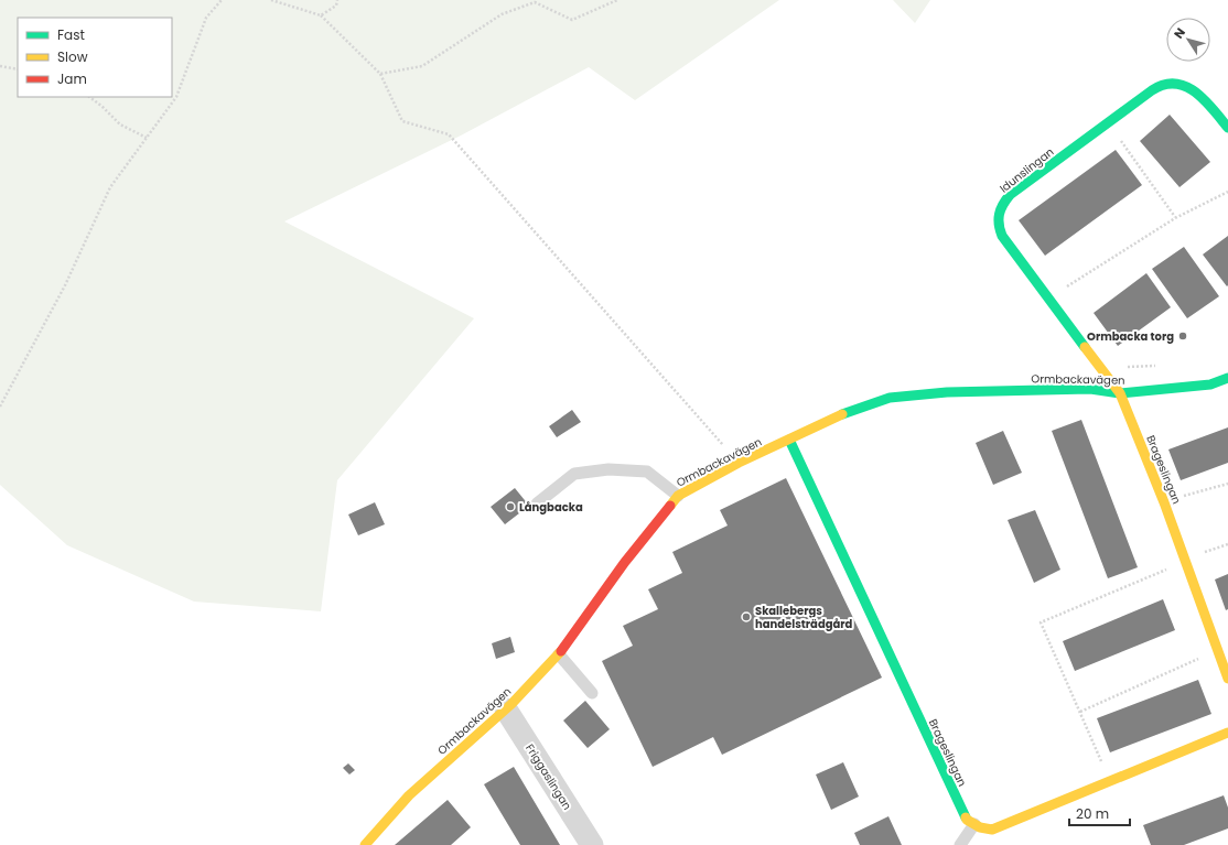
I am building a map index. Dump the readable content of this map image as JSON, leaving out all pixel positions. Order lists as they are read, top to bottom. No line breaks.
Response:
{"streets":{"street":["Idunslingan","Ormbackavägen","Brageslingan","Friggaslingan"]},"crossings":[["Idunslingan","Ormbackavägen"],["Idunslingan","Brageslingan"],["Ormbackavägen","Brageslingan"],["Ormbackavägen","Friggaslingan"]],"places":["Ormbacka torg","Långbacka","Skallebergs handelsträdgård"],"legend":["Fast","Slow","Jam"],"scale_bar":"20 m","north":"top left"}
